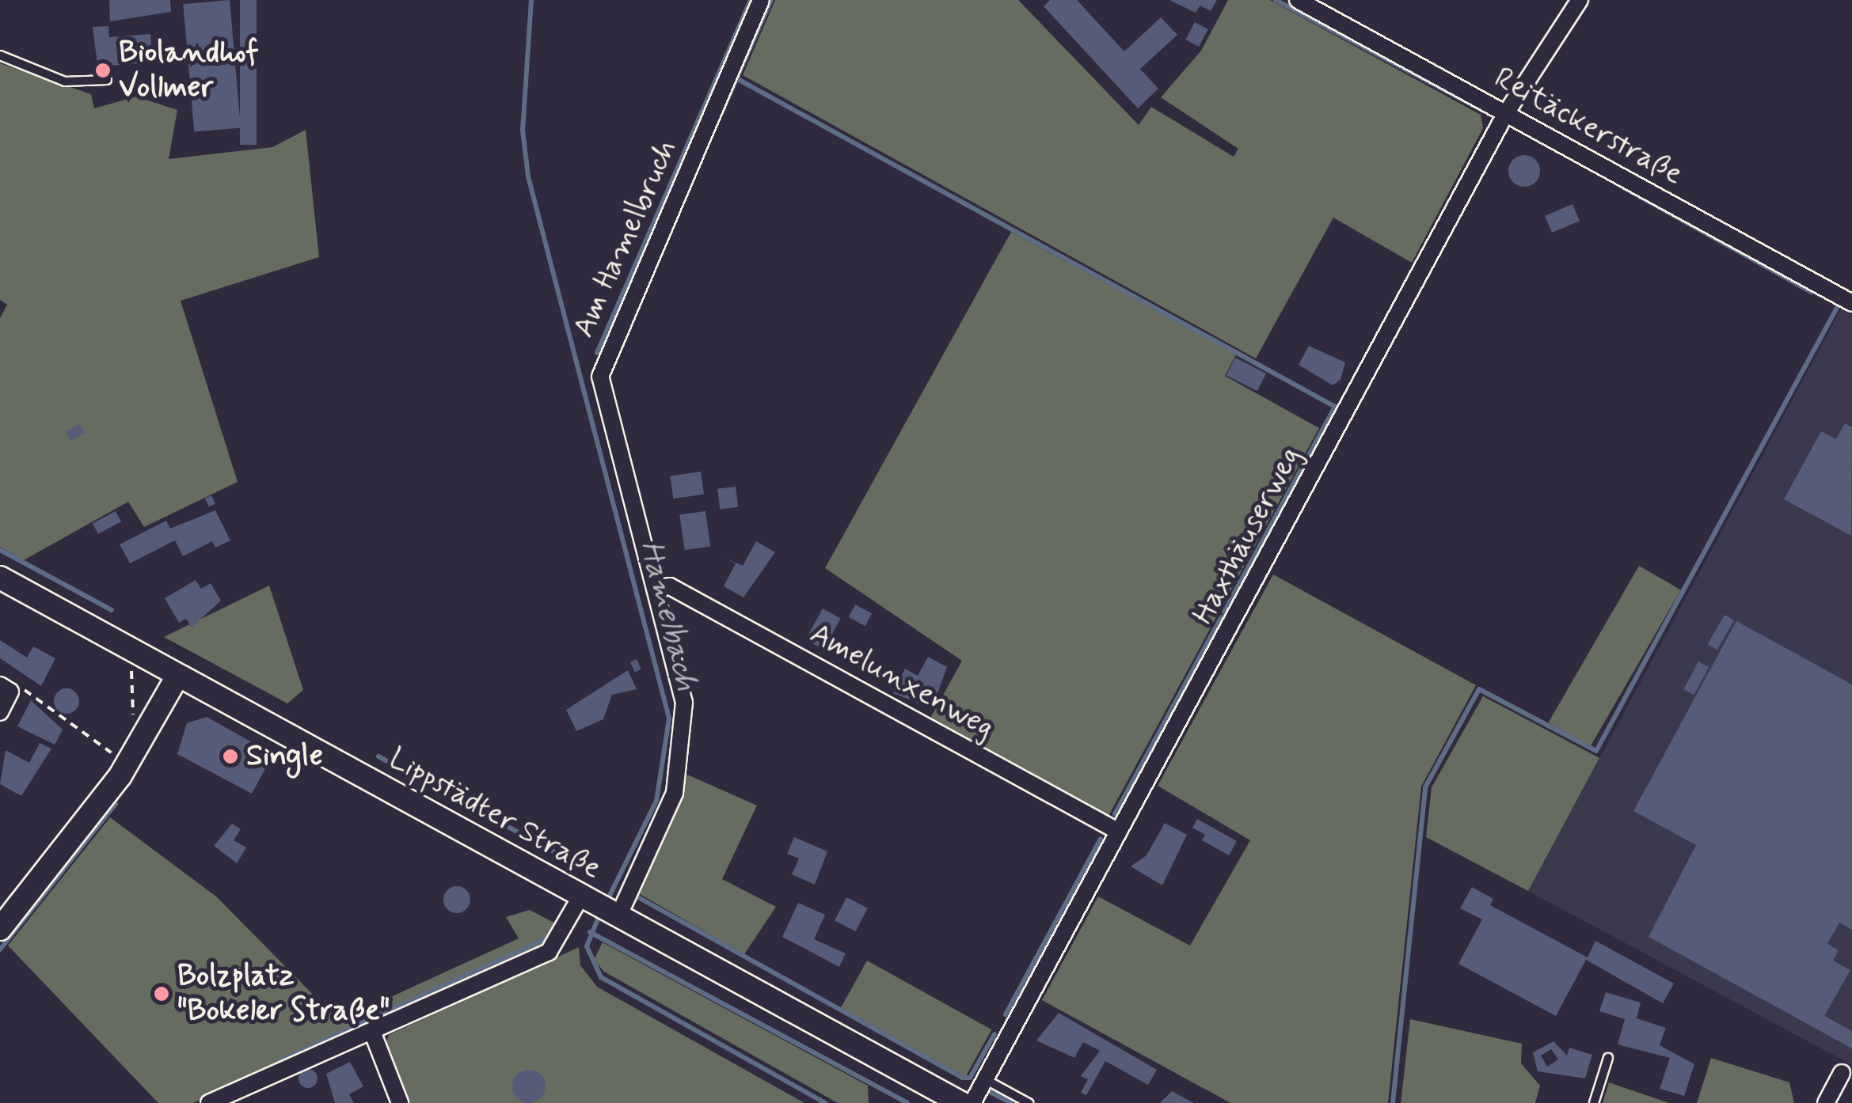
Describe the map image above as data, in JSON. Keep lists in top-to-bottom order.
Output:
{
  "streets": {
    "street": [
      "Reitäckerstraße",
      "Am Hamelbruch",
      "Haxthäuserweg",
      "Amelunxenweg",
      "Lippstädter Straße"
    ]
  },
  "crossings": [
    ["Reitäckerstraße", "Haxthäuserweg"],
    ["Am Hamelbruch", "Amelunxenweg"],
    ["Am Hamelbruch", "Lippstädter Straße"],
    ["Haxthäuserweg", "Amelunxenweg"]
  ],
  "water": ["Hamelbach"],
  "places": ["Biolandhof Vollmer", "Single", "Bolzplatz \"Bokeler Straße\""]
}
